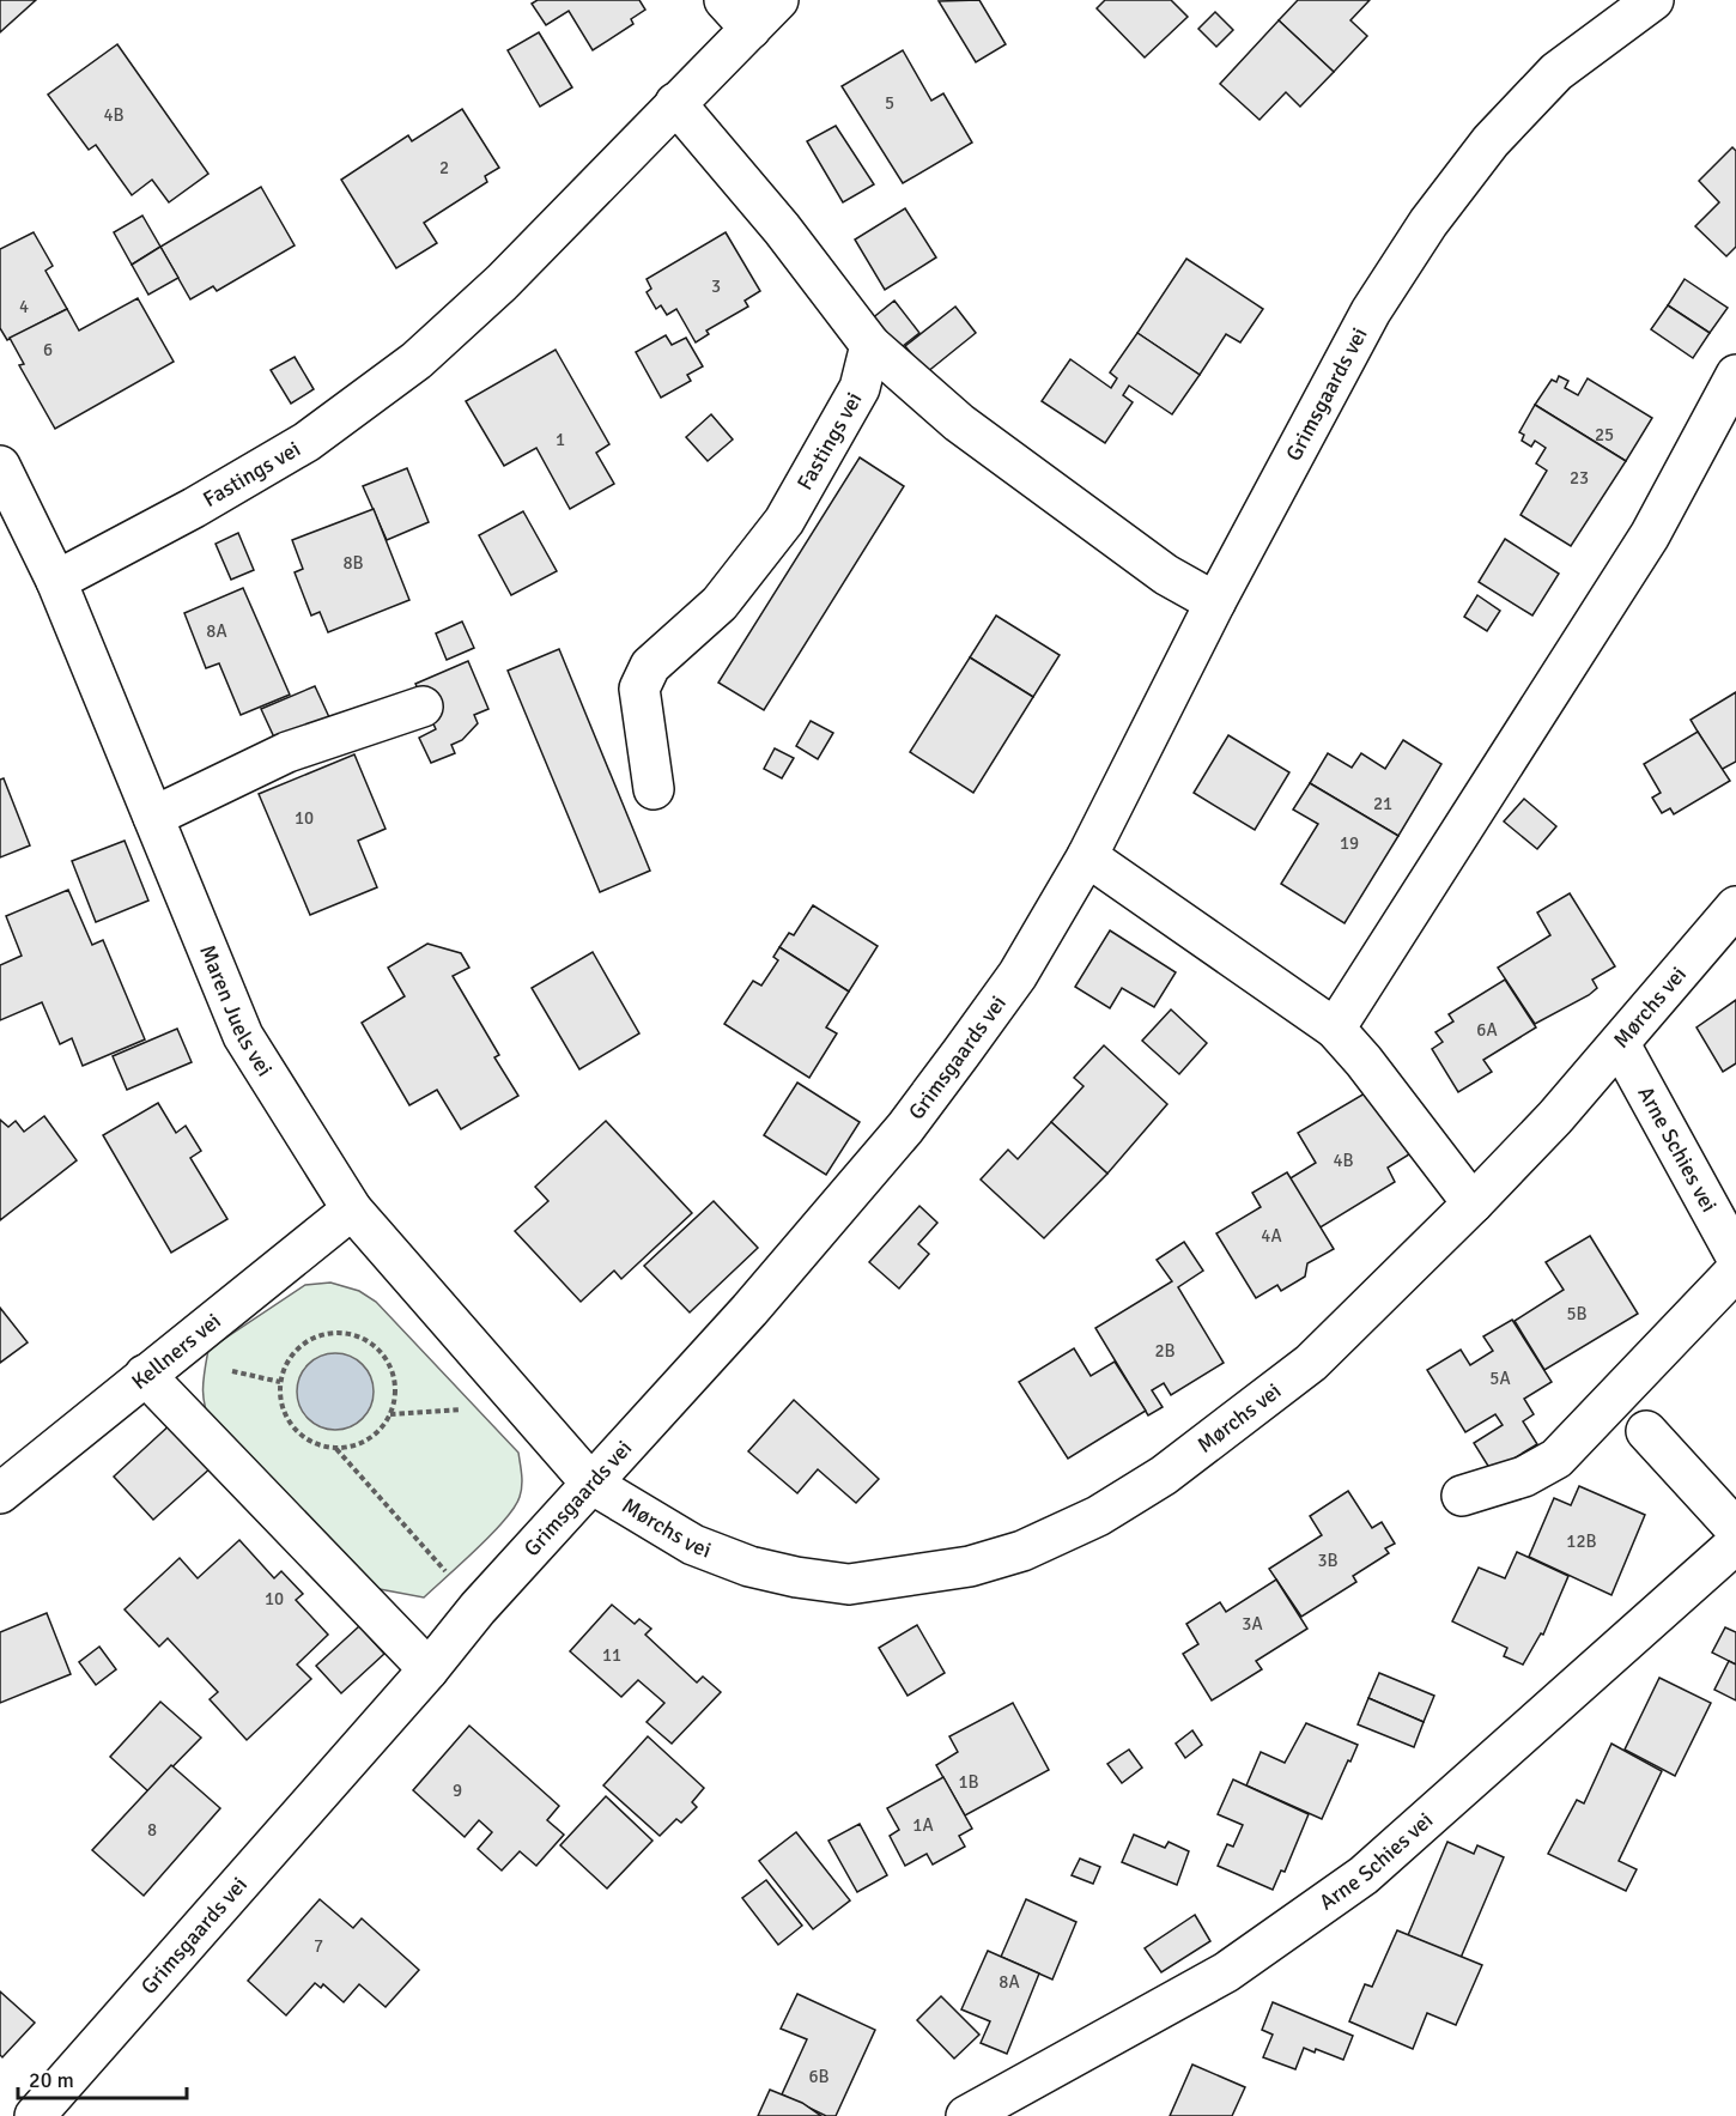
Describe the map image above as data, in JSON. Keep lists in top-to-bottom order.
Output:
{
  "streets": {
    "street": [
      "Grimsgaards vei",
      "Fastings vei",
      "Mørchs vei",
      "Maren Juels vei",
      "Arne Schies vei",
      "Kellners vei"
    ]
  },
  "crossings": [
    ["Grimsgaards vei", "Mørchs vei"],
    ["Grimsgaards vei", "Maren Juels vei"],
    ["Fastings vei", "Maren Juels vei"],
    ["Mørchs vei", "Maren Juels vei"],
    ["Mørchs vei", "Arne Schies vei"],
    ["Maren Juels vei", "Kellners vei"]
  ],
  "house_numbers": [
    "5",
    "4B",
    "2",
    "3",
    "4",
    "6",
    "25",
    "1",
    "23",
    "8B",
    "8A",
    "21",
    "10",
    "19",
    "6A",
    "4B",
    "4A",
    "5B",
    "2B",
    "5A",
    "12B",
    "3B",
    "10",
    "3A",
    "11",
    "1B",
    "9",
    "1A",
    "8",
    "7",
    "8A",
    "6B"
  ],
  "scale_bar": "20 m"
}
